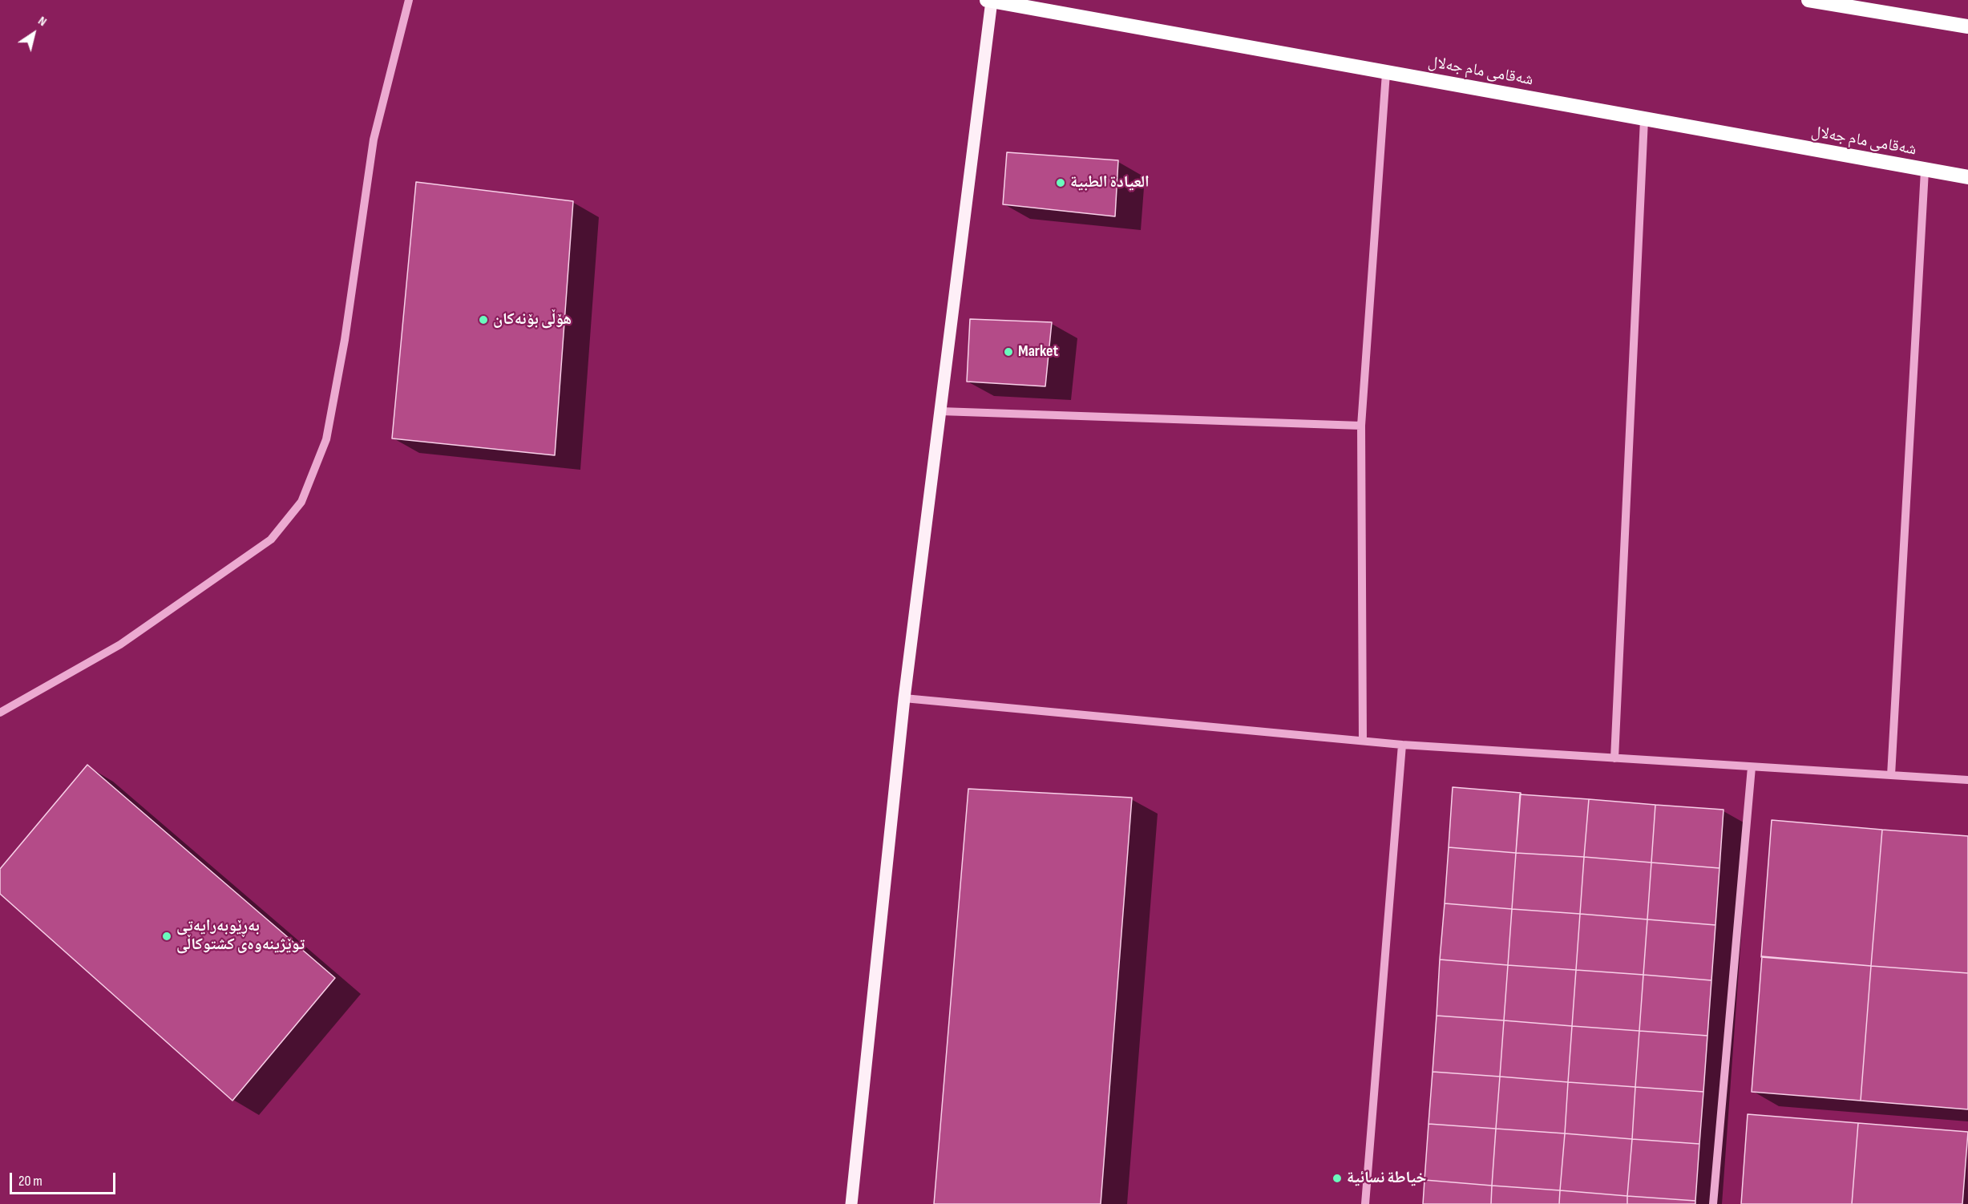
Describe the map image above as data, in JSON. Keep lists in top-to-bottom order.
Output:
{
  "streets": {
    "highway": ["شەقامی مام جەلال"]
  },
  "places": [
    "العيادة الطبية",
    "هۆڵی بۆنەکان",
    "Market",
    "بەڕێوبەرایەتی توێژینەوەی کشتوکاڵی",
    "خياطة نسائية"
  ],
  "scale_bar": "20 m",
  "north": "top right"
}
